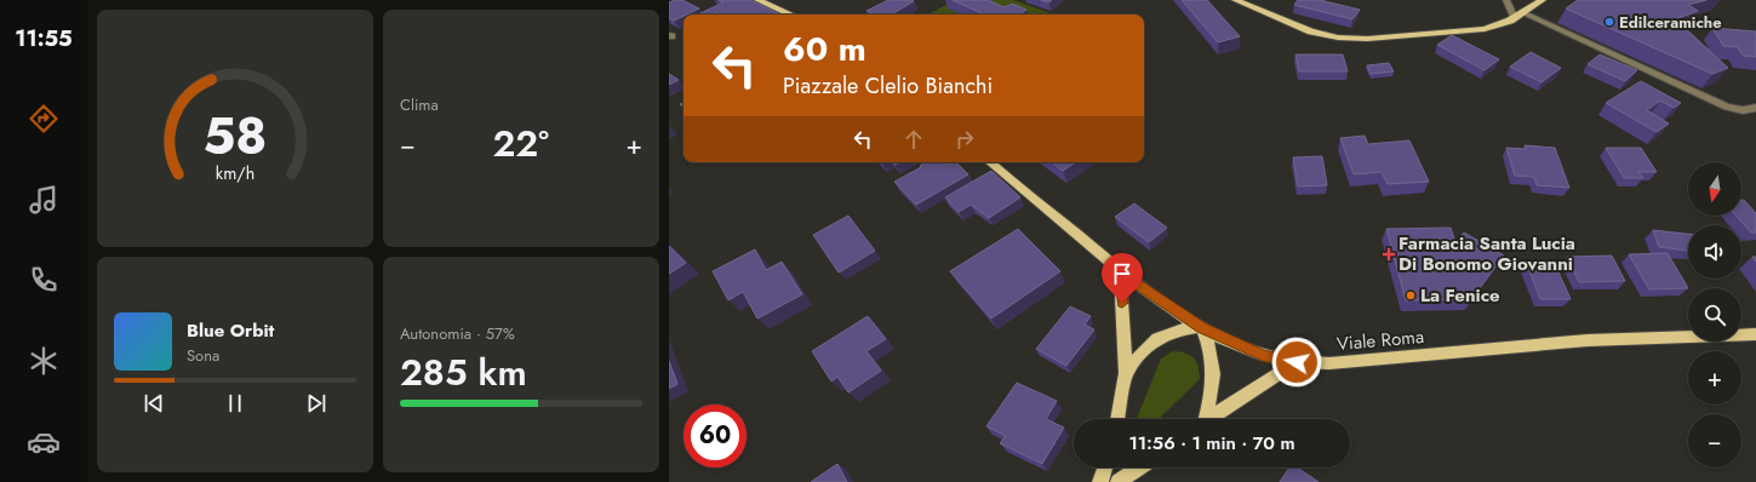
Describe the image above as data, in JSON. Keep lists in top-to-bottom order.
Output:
{
  "streets": {
    "main road": ["Viale Roma"]
  },
  "places": {
    "other": ["Edilceramiche", "La Fenice"],
    "health": ["Farmacia Santa Lucia Di Bonomo Giovanni"]
  },
  "north": "bottom",
  "page": {
    "tabs": "11:55",
    "tile": [
      "Clima",
      ["Autonomia · 57%", "285 km"]
    ],
    "turn": ["60 m", "Piazzale Clelio Bianchi"],
    "heat": ["−", "22°", "+"],
    "map_buttons": ["+", "−"],
    "song": ["Blue Orbit", "Sona"],
    "limit": "60",
    "trip": "11:56 · 1 min · 70 m",
    "gauge": ["58", "km/h"]
  }
}
